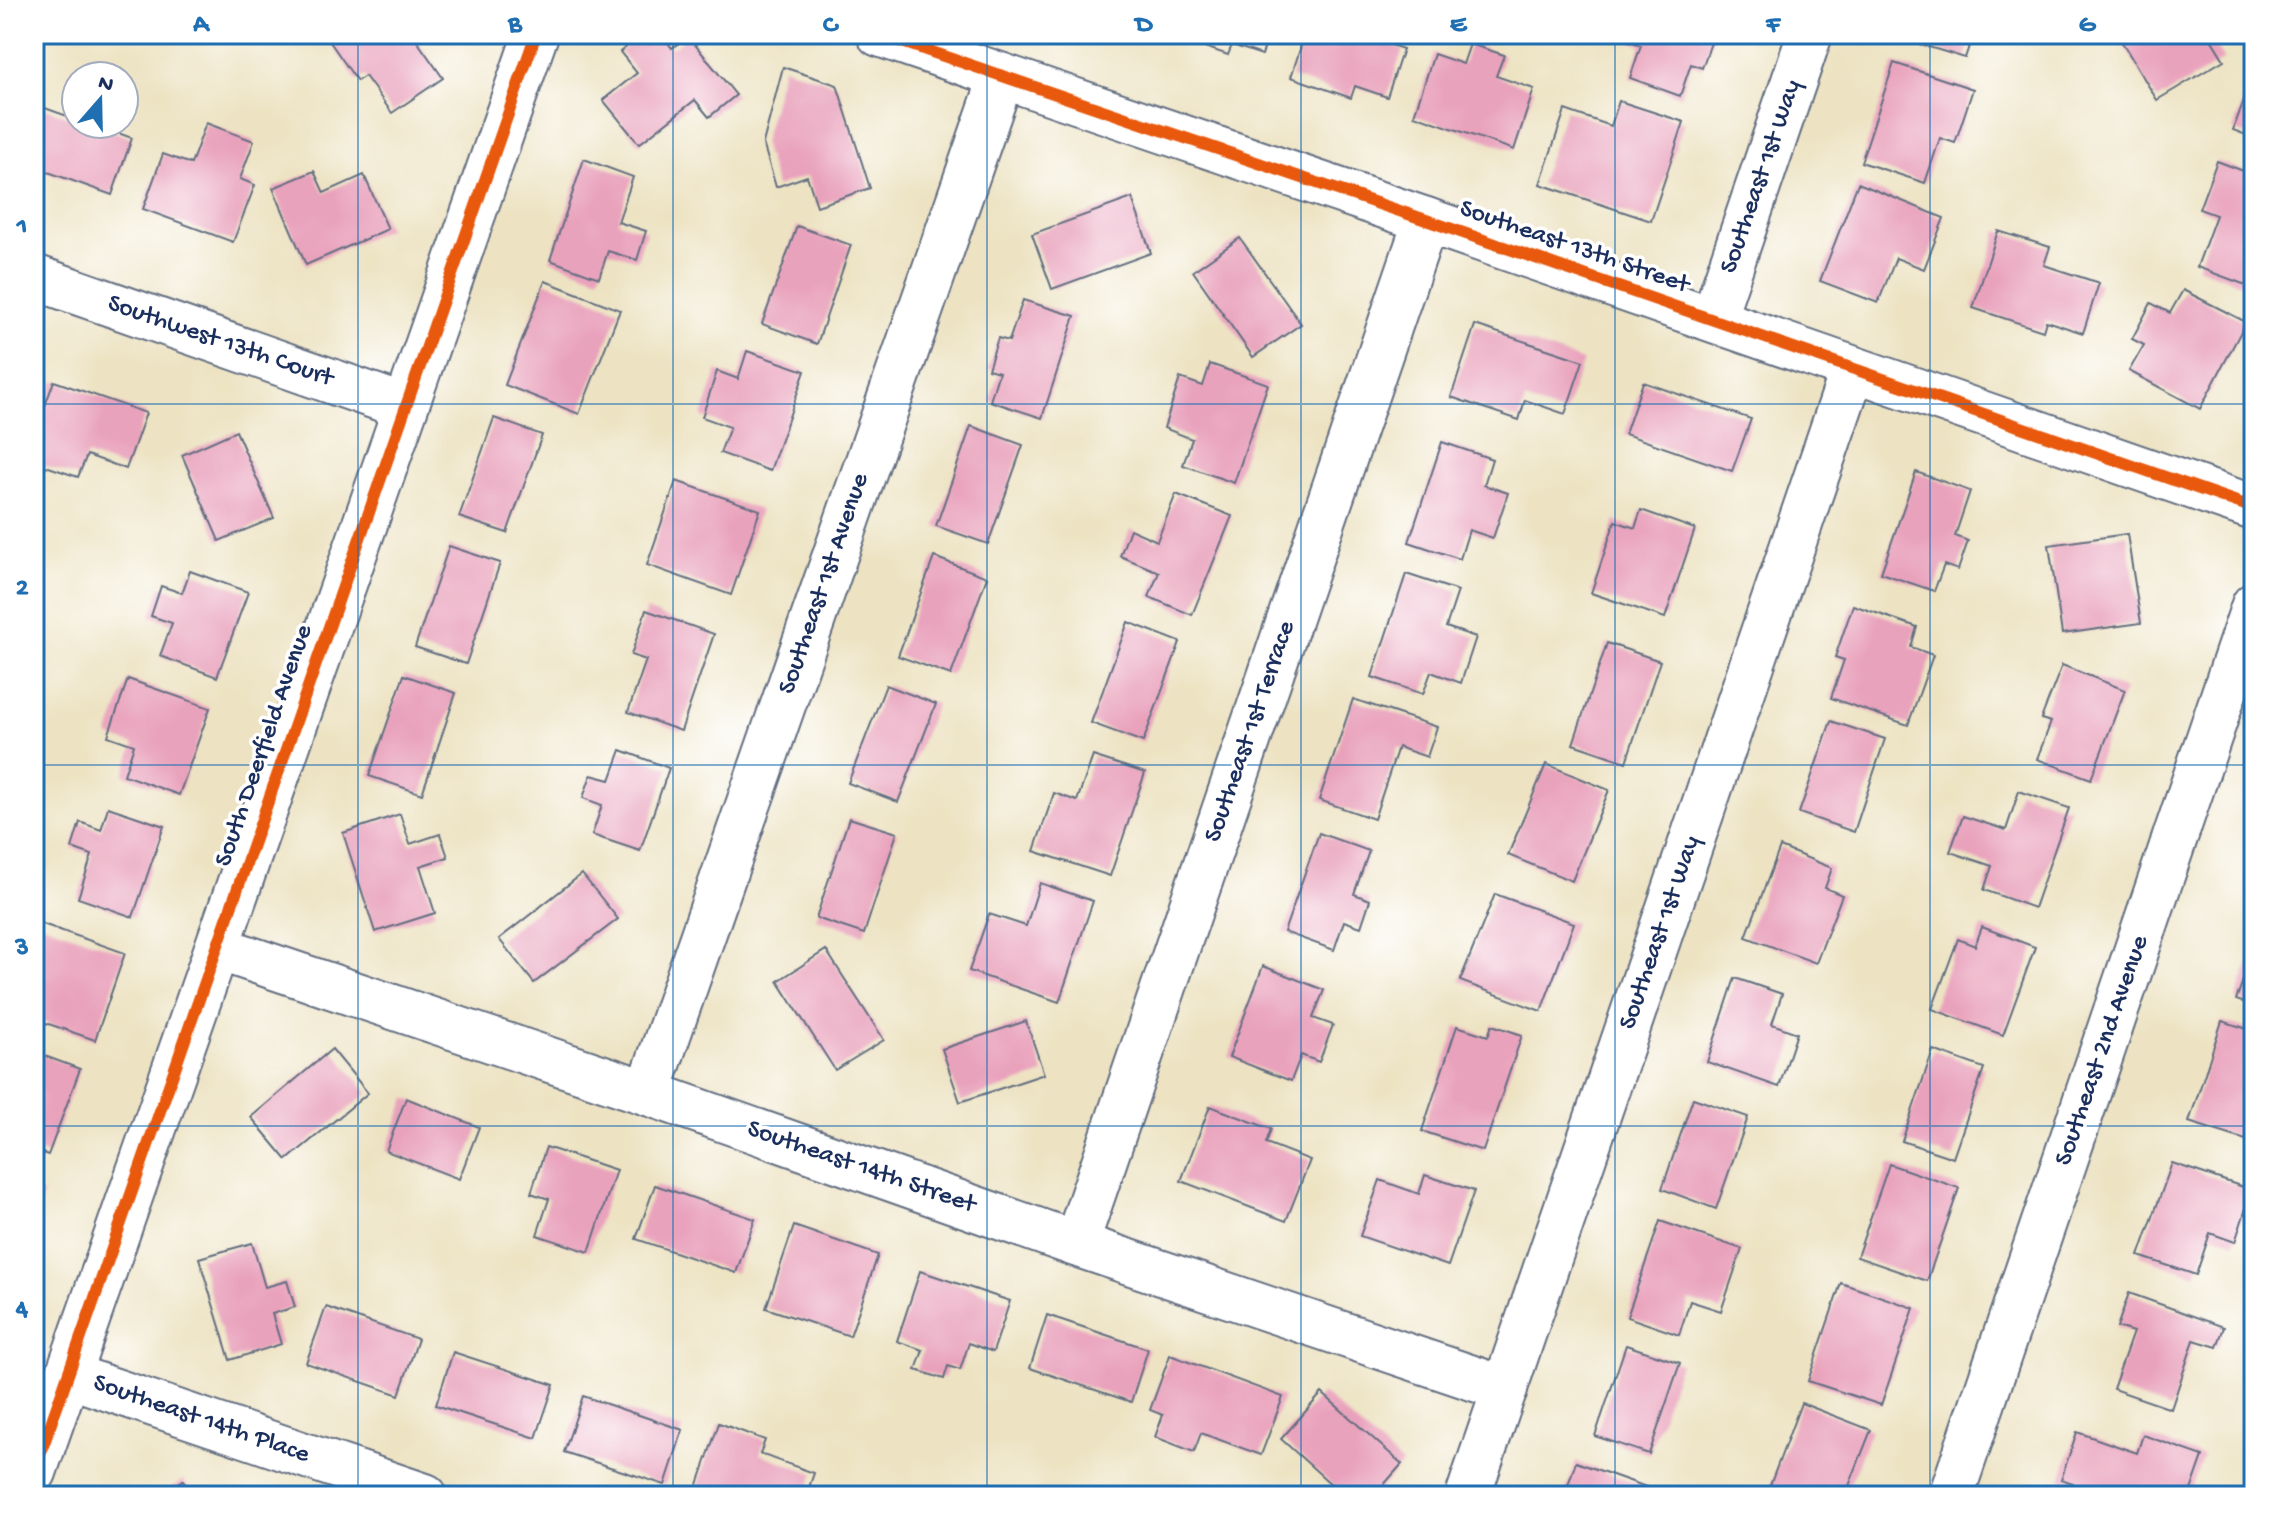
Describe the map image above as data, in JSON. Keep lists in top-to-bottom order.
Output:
{
  "streets": {
    "street": [
      "Southeast 1st Way",
      "Southeast 13th Street",
      "Southwest 13th Court",
      "Southeast 1st Avenue",
      "Southeast 1st Terrace",
      "South Deerfield Avenue",
      "Southeast 2nd Avenue",
      "Southeast 14th Street",
      "Southeast 14th Place"
    ]
  },
  "crossings": [
    ["Southeast 1st Way", "Southeast 13th Street"],
    ["Southeast 1st Way", "Southeast 14th Street"],
    ["Southeast 13th Street", "Southeast 1st Avenue"],
    ["Southeast 13th Street", "Southeast 1st Terrace"],
    ["Southwest 13th Court", "South Deerfield Avenue"],
    ["Southeast 1st Avenue", "Southeast 14th Street"],
    ["Southeast 1st Terrace", "Southeast 14th Street"],
    ["South Deerfield Avenue", "Southeast 14th Street"],
    ["South Deerfield Avenue", "Southeast 14th Place"]
  ],
  "north": "top",
  "grid": {
    "columns": [
      "A",
      "B",
      "C",
      "D",
      "E",
      "F",
      "G"
    ],
    "rows": [
      "1",
      "2",
      "3",
      "4"
    ]
  }
}
